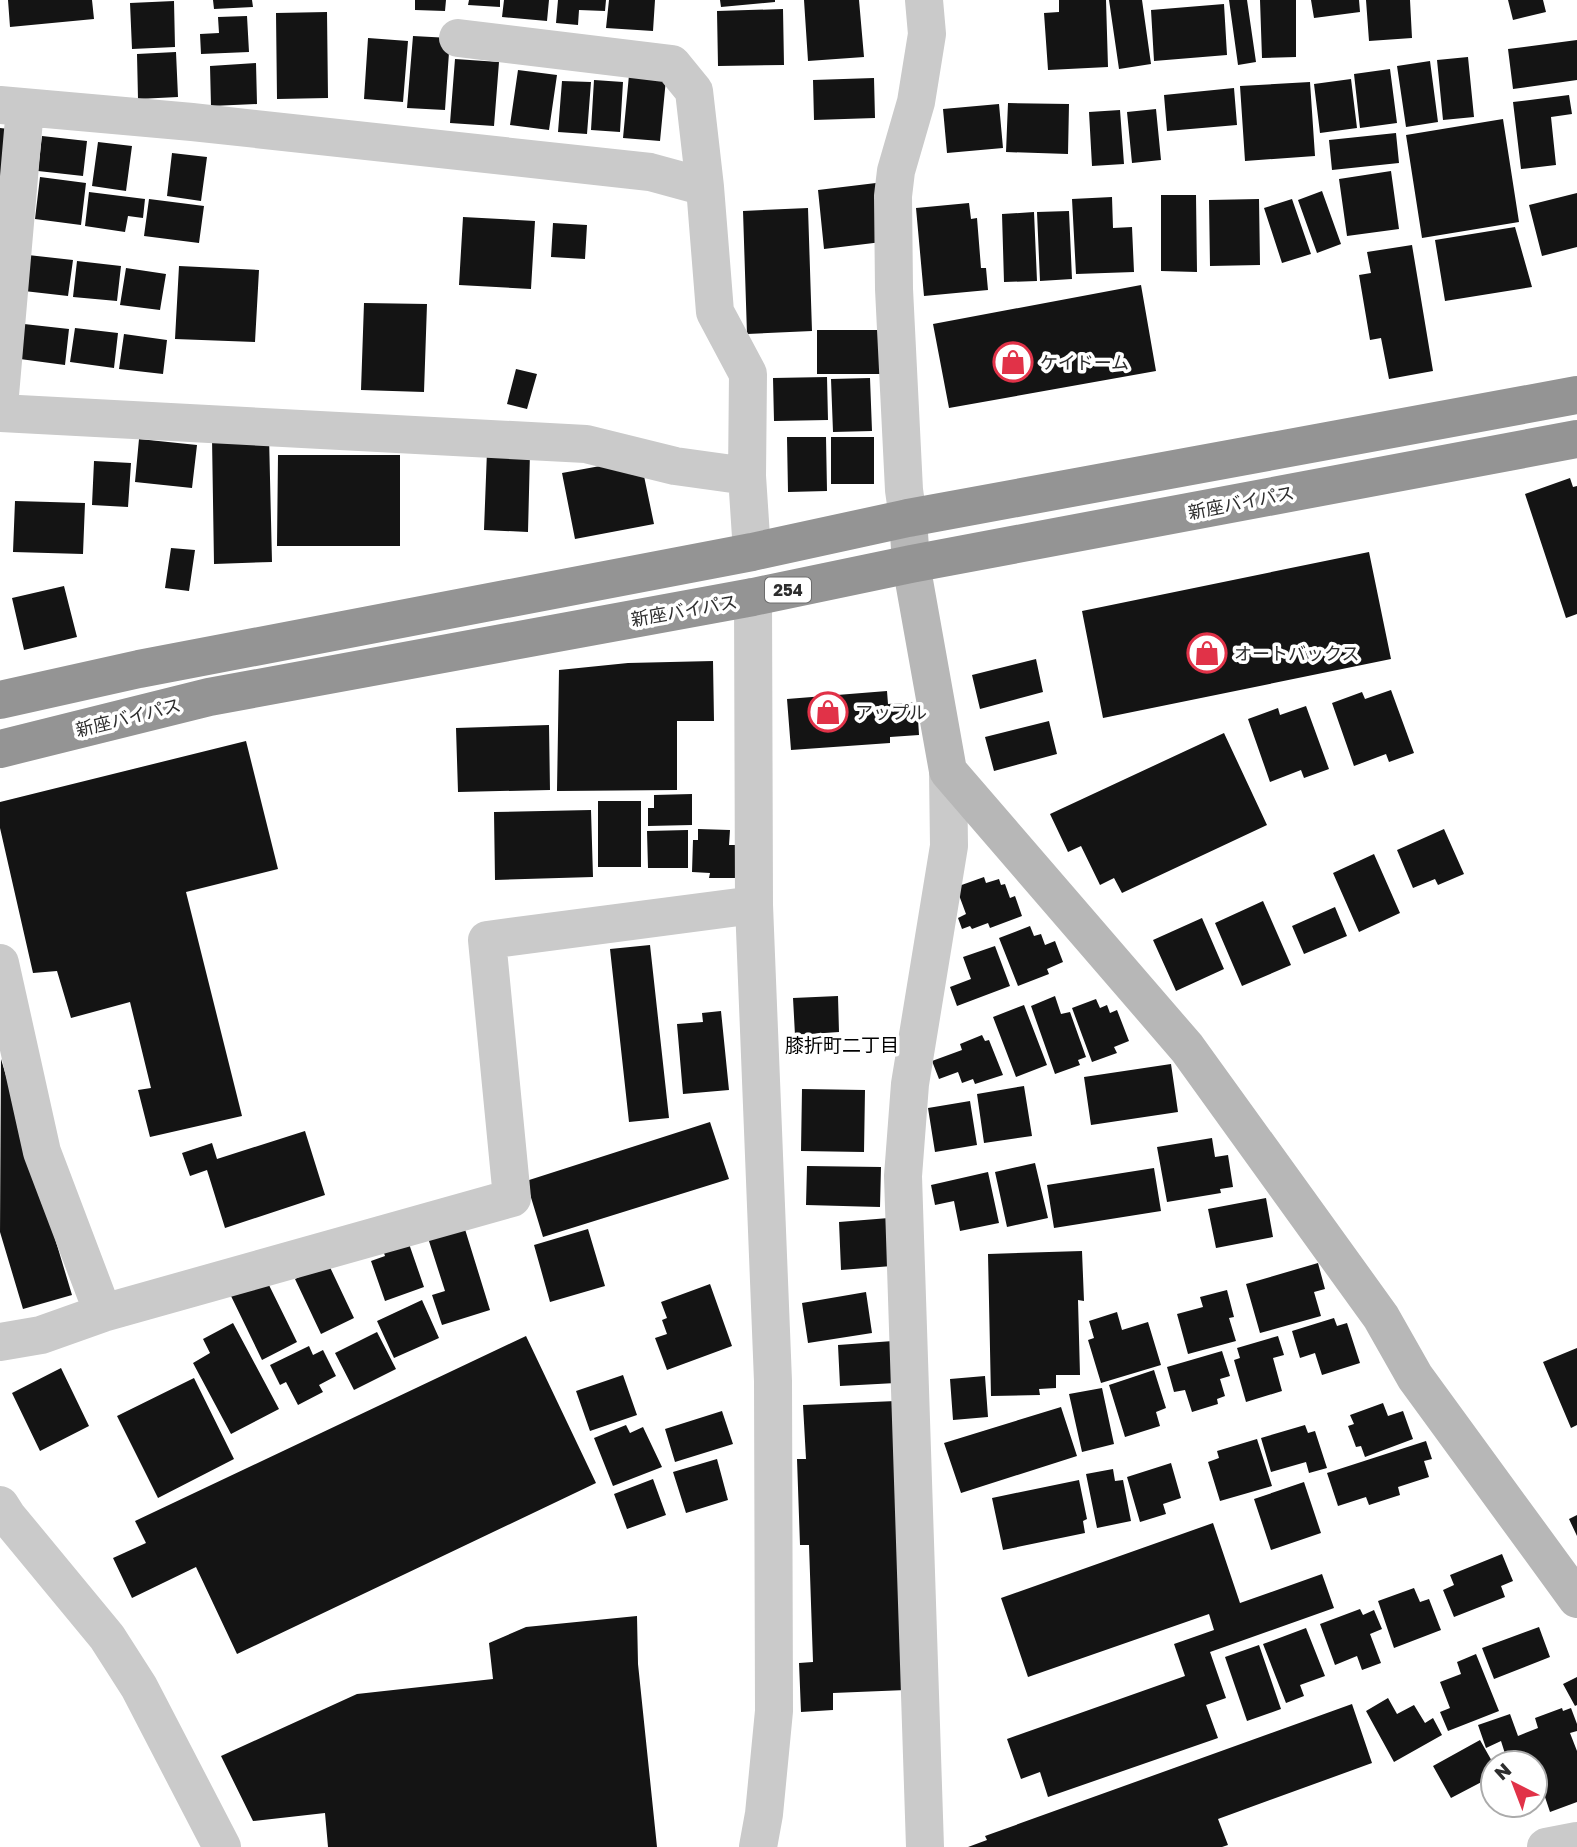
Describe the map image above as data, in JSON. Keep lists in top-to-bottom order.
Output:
{
  "streets": {
    "highway": ["新座バイパス", "254"]
  },
  "districts": ["膝折町二丁目"],
  "places": {
    "shop": ["ケイドーム", "オートバックス", "アップル"]
  },
  "north": "top left"
}
